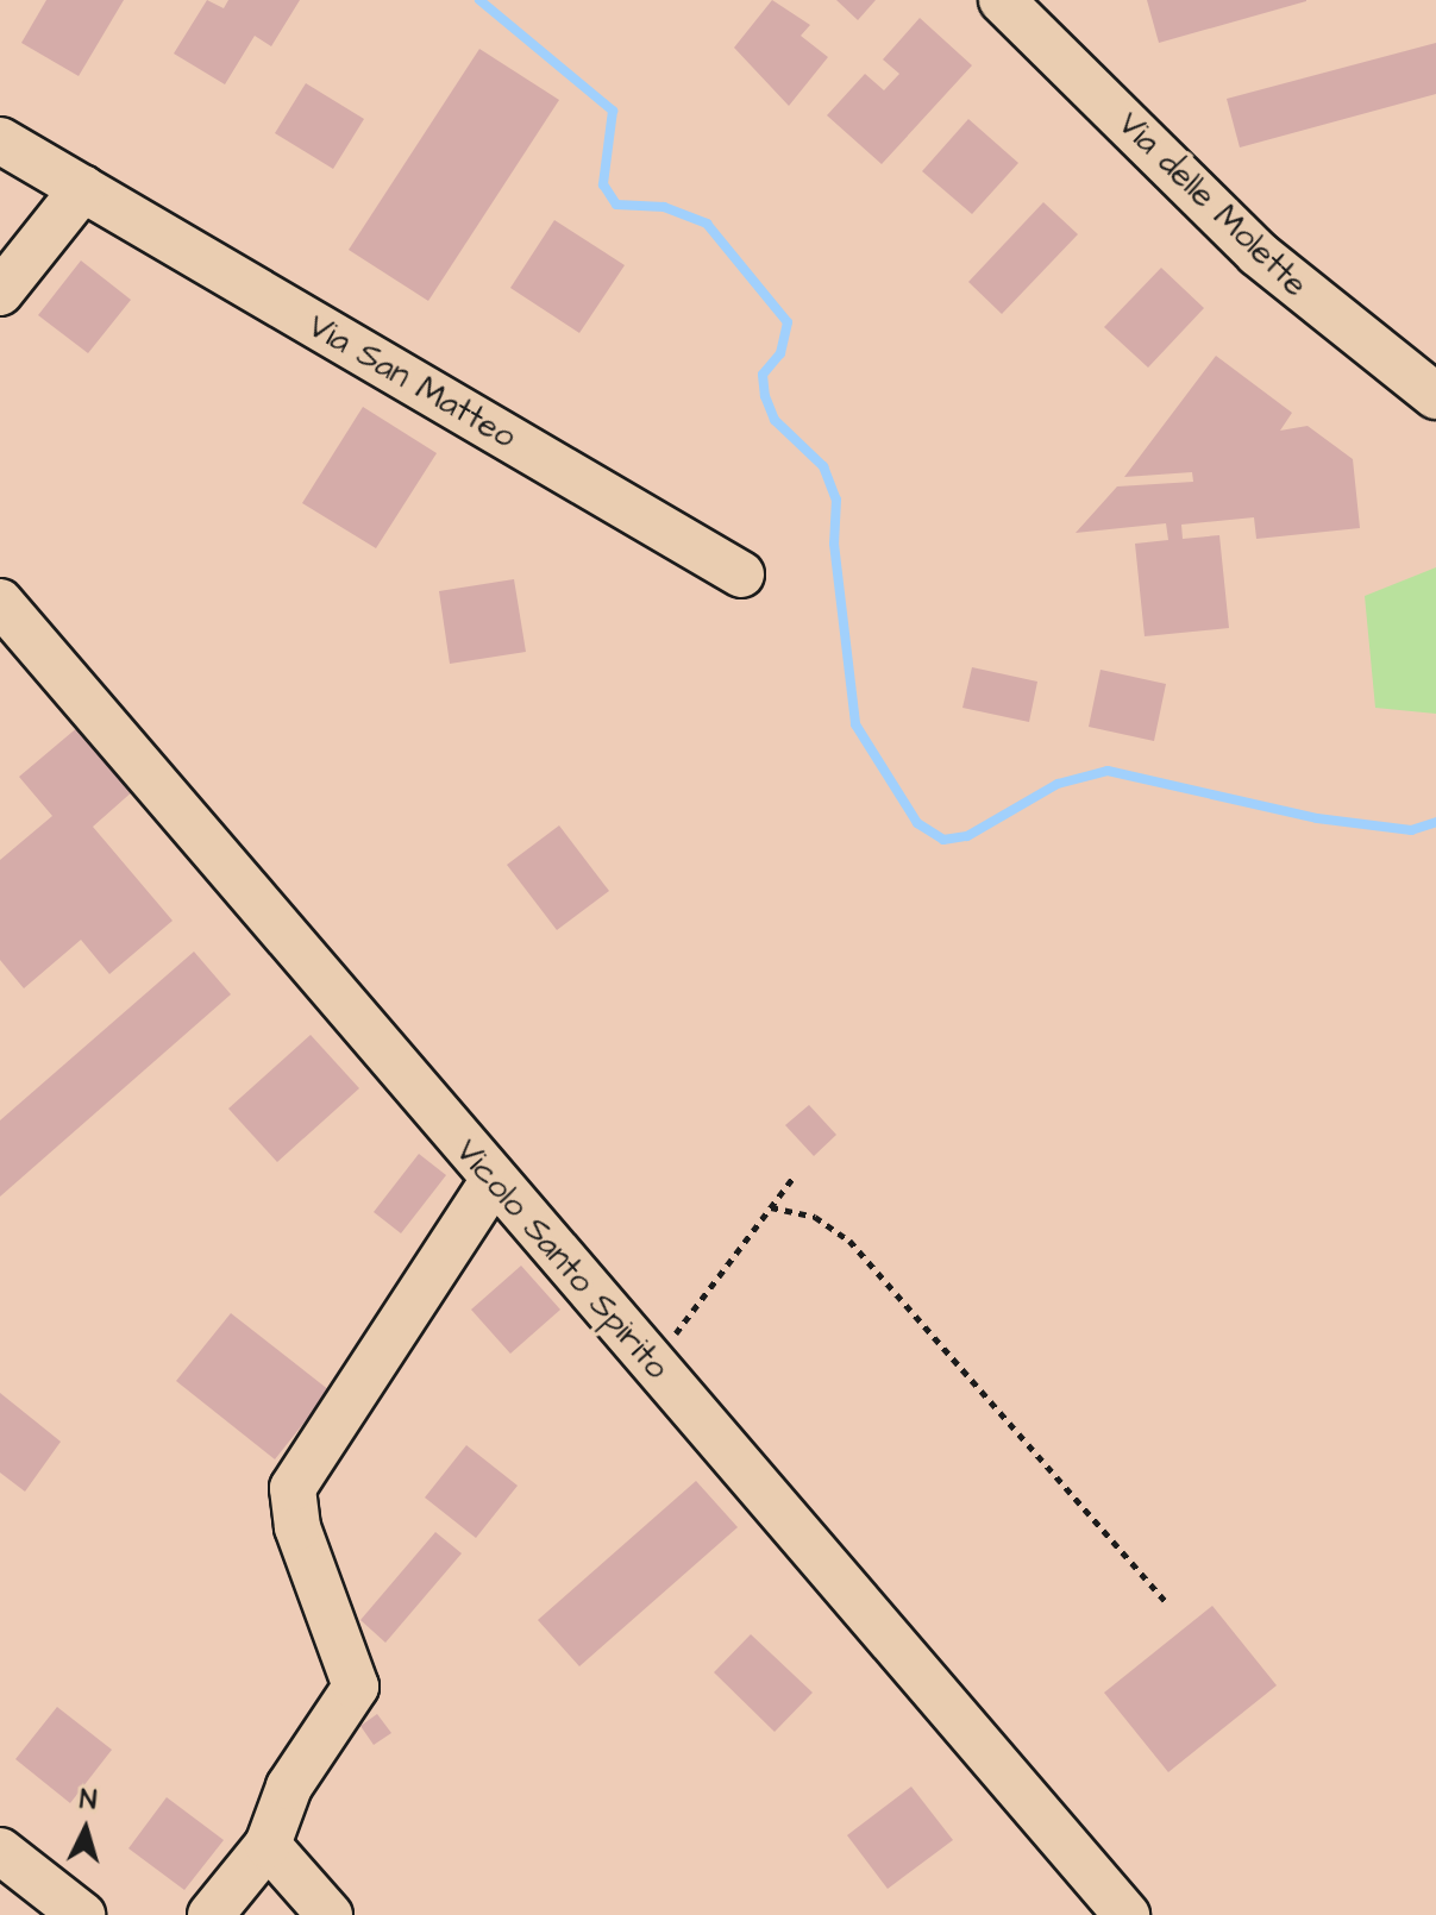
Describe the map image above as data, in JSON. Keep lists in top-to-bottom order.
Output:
{
  "streets": {
    "street": ["Via delle Molette", "Via San Matteo", "Vicolo Santo Spirito"]
  },
  "north": "top"
}
